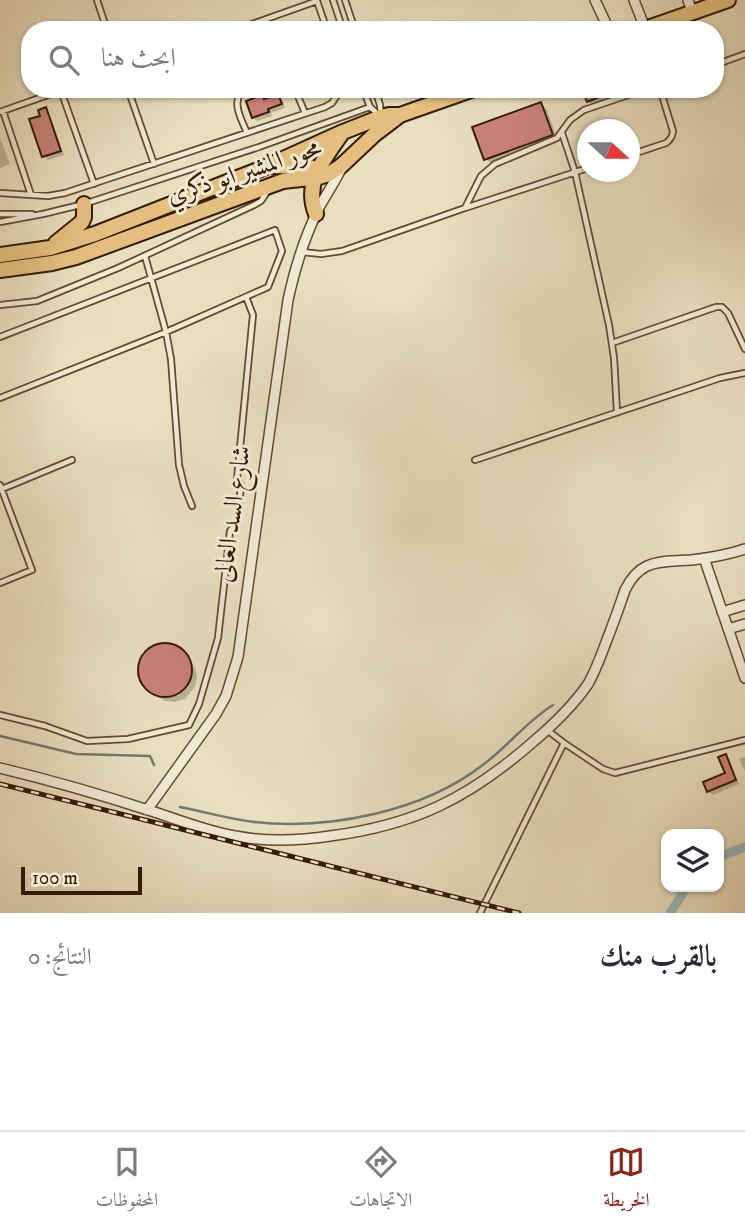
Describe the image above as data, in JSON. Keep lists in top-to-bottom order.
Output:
{
  "streets": {
    "main road": ["محور المشير ابو ذكري"],
    "street": ["شارع السد العالى"]
  },
  "crossings": [
    ["محور المشير ابو ذكري", "شارع السد العالى"]
  ],
  "scale_bar": "100 m",
  "north": "right",
  "page": {
    "search": "ابحث هنا",
    "scale": "100 m",
    "heading": ["بالقرب منك", "النتائج: 0"],
    "nav": ["الخريطة", "الاتجاهات", "المحفوظات"]
  }
}
